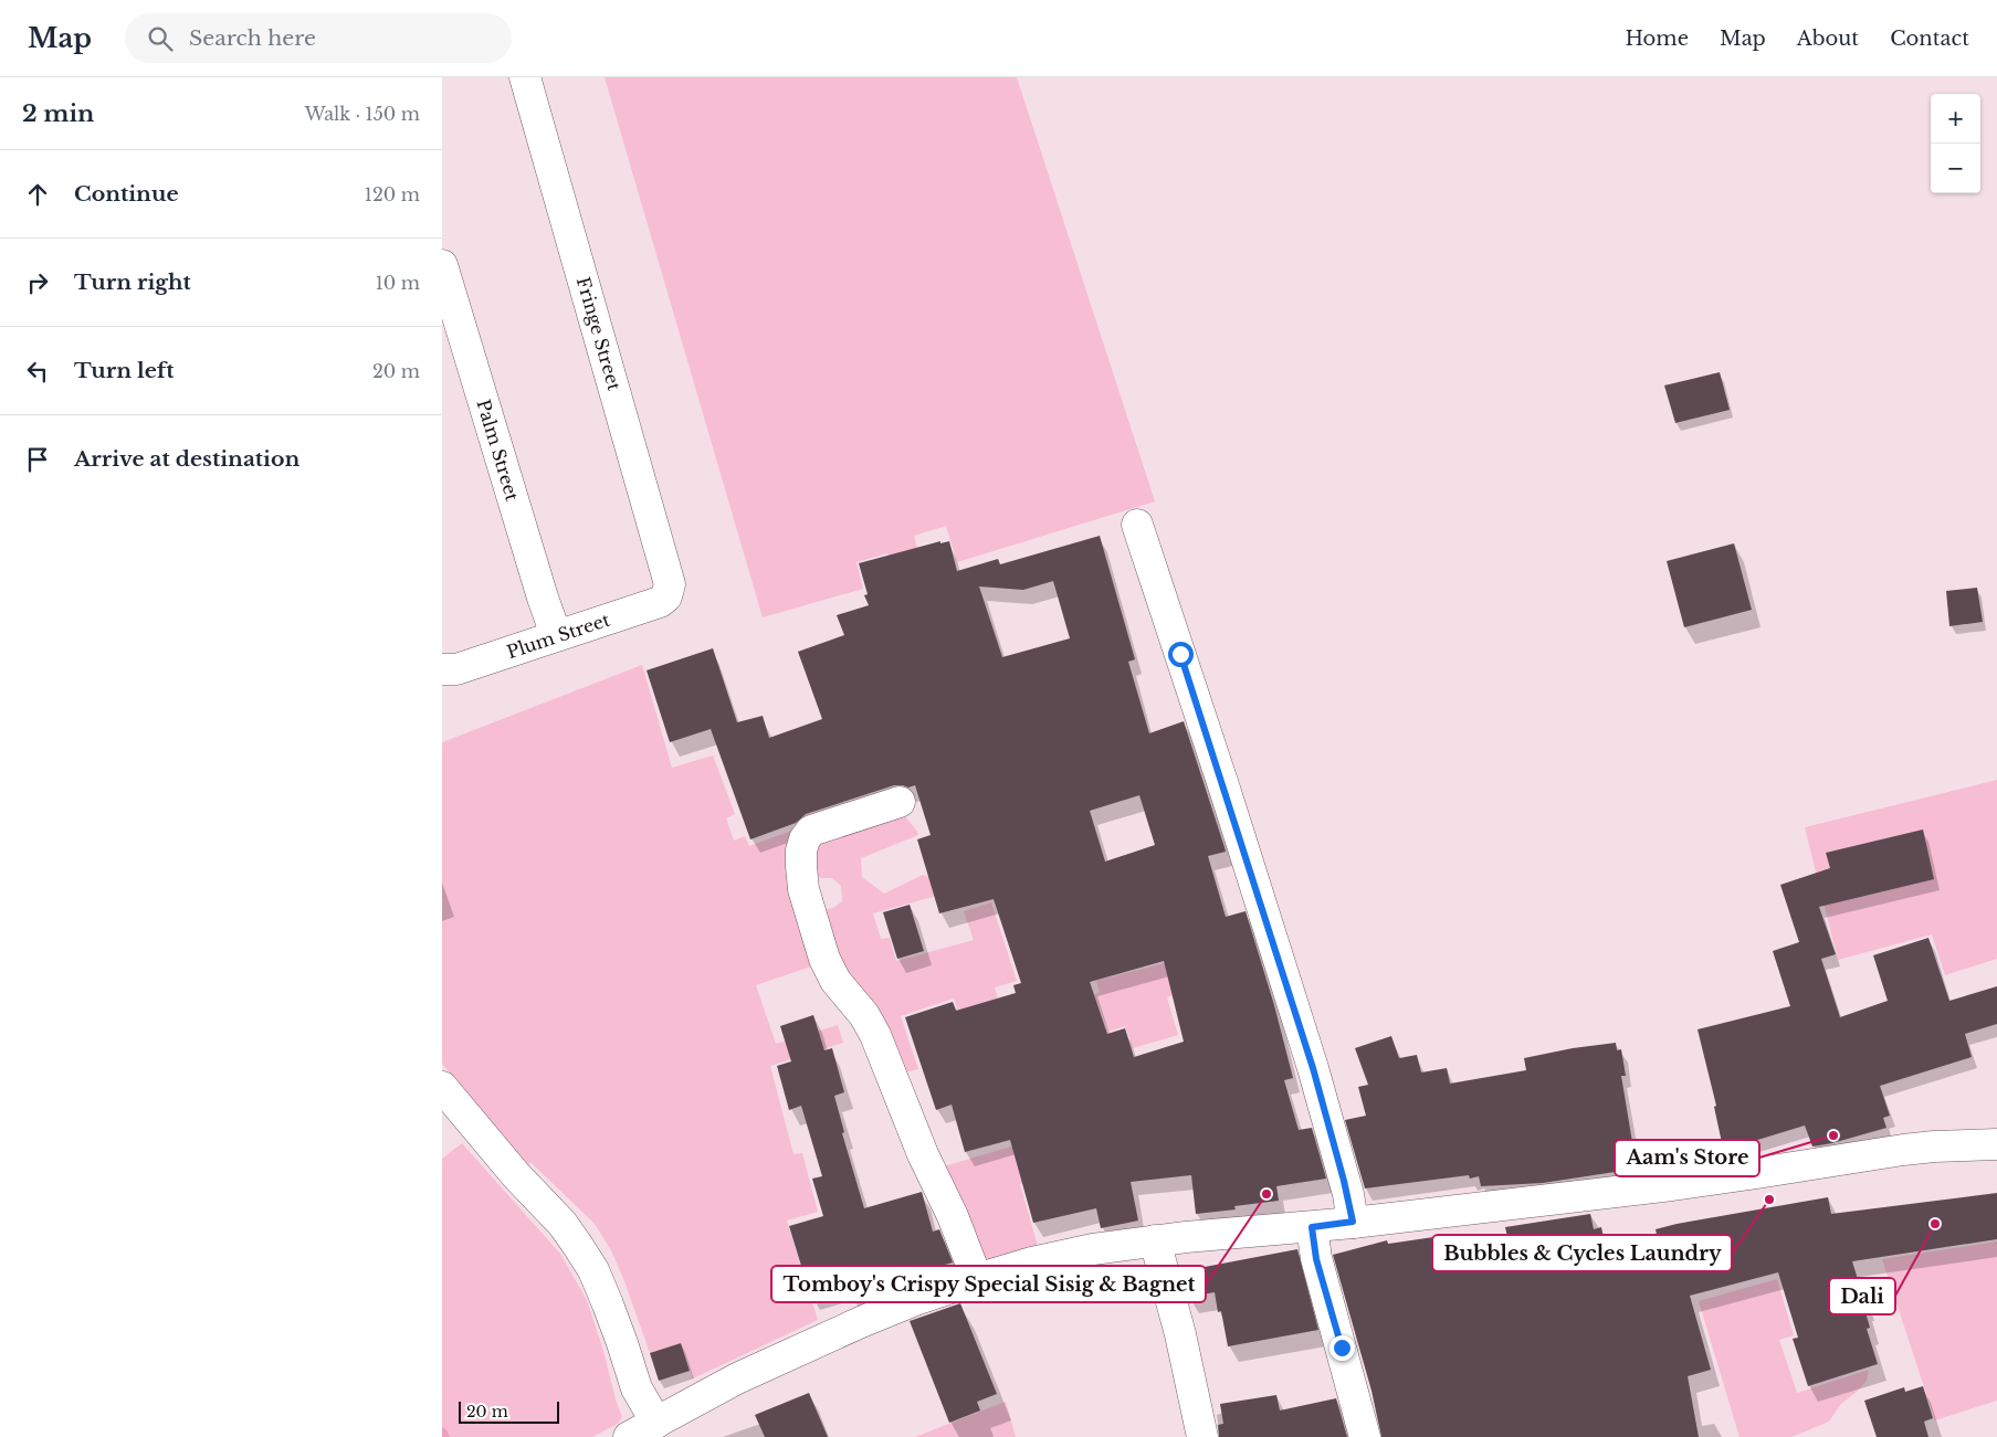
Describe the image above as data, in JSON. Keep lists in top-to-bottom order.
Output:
{
  "streets": {
    "street": ["Fringe Street", "Palm Street", "Plum Street"]
  },
  "crossings": [
    ["Fringe Street", "Plum Street"],
    ["Palm Street", "Plum Street"]
  ],
  "places": [
    "Aam's Store",
    "Tomboy's Crispy Special Sisig & Bagnet",
    "Bubbles & Cycles Laundry",
    "Dali"
  ],
  "scale_bar": "20 m",
  "page": {
    "header": "Map",
    "search": "Search here",
    "nav": [
      "Home",
      "Map",
      "About",
      "Contact"
    ],
    "heading": ["2 min", "Walk · 150 m"],
    "map_buttons": ["+", "−"],
    "list": [
      ["Continue", "120 m"],
      ["Turn right", "10 m"],
      ["Turn left", "20 m"],
      "Arrive at destination"
    ],
    "scale": "20 m"
  }
}
